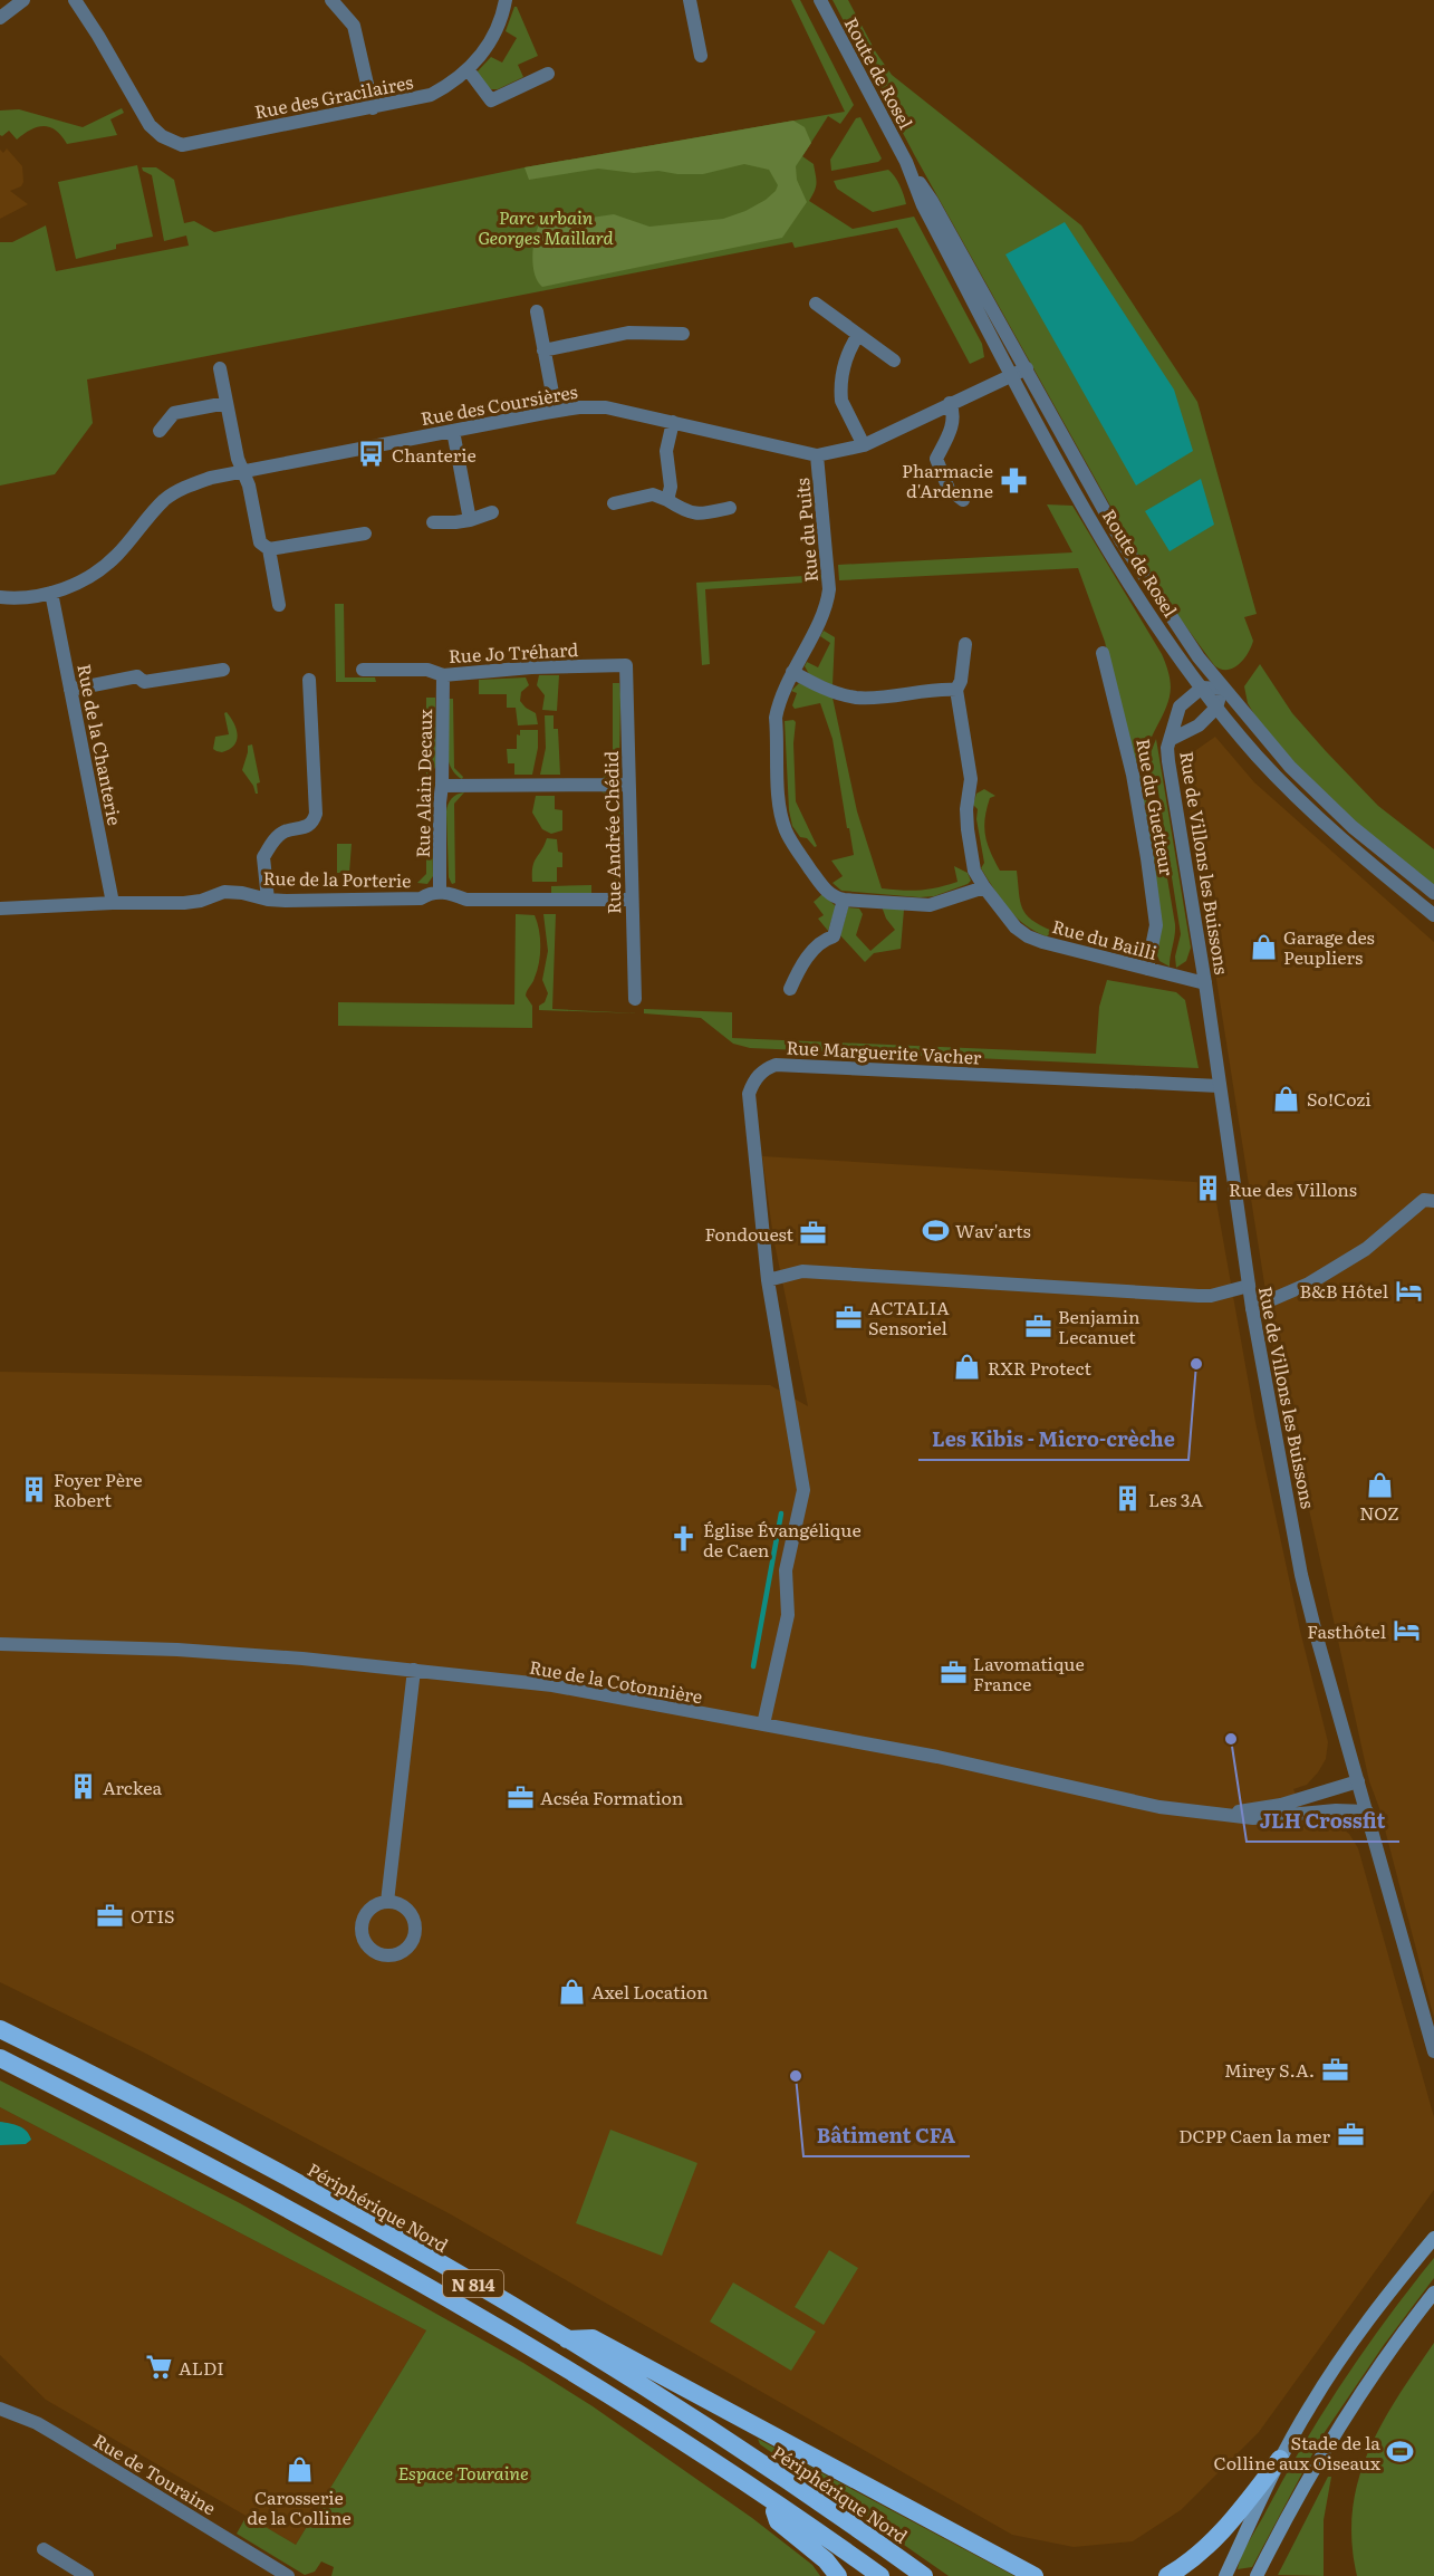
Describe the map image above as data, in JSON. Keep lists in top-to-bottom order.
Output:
{
  "streets": {
    "highway": ["Périphérique Nord", "N 814"],
    "street": [
      "Route de Rosel",
      "Rue des Gracilaires",
      "Rue des Coursières",
      "Rue du Puits",
      "Rue Jo Tréhard",
      "Rue de la Chanterie",
      "Rue Alain Decaux",
      "Rue du Guetteur",
      "Rue Andrée Chédid",
      "Rue de Villons les Buissons",
      "Rue de la Porterie",
      "Rue du Bailli",
      "Rue Marguerite Vacher",
      "Rue de la Cotonnière",
      "Rue de Touraine"
    ]
  },
  "crossings": [
    ["Route de Rosel", "Rue des Coursières"],
    ["Route de Rosel", "Rue de Villons les Buissons"],
    ["Rue des Coursières", "Rue du Puits"],
    ["Rue des Coursières", "Rue de la Chanterie"],
    ["Rue Jo Tréhard", "Rue Alain Decaux"],
    ["Rue Jo Tréhard", "Rue Andrée Chédid"],
    ["Rue de la Chanterie", "Rue de la Porterie"],
    ["Rue Alain Decaux", "Rue de la Porterie"],
    ["Rue du Guetteur", "Rue du Bailli"],
    ["Rue Andrée Chédid", "Rue de la Porterie"],
    ["Rue de Villons les Buissons", "Rue du Bailli"],
    ["Rue de Villons les Buissons", "Rue Marguerite Vacher"],
    ["Rue de Villons les Buissons", "Rue de la Cotonnière"],
    ["Rue Marguerite Vacher", "Rue de la Cotonnière"]
  ],
  "parks": ["Parc urbain Georges Maillard", "Espace Touraine"],
  "places": {
    "bus stop": ["Chanterie"],
    "pharmacy": ["Pharmacie d'Ardenne"],
    "shop": [
      "Garage des Peupliers",
      "So!Cozi",
      "RXR Protect",
      "NOZ",
      "Axel Location",
      "Carosserie de la Colline"
    ],
    "building": [
      "Rue des Villons",
      "Foyer Père Robert",
      "Les 3A",
      "Arckea"
    ],
    "sports": ["Wav'arts", "Stade de la Colline aux Oiseaux"],
    "office": [
      "Fondouest",
      "ACTALIA Sensoriel",
      "Benjamin Lecanuet",
      "Lavomatique France",
      "Acséa Formation",
      "OTIS",
      "Mirey S.A.",
      "DCPP Caen la mer"
    ],
    "hotel": ["B&B Hôtel", "Fasthôtel"],
    "other": ["Les Kibis - Micro-crèche", "JLH Crossfit", "Bâtiment CFA"],
    "church": ["Église Évangélique de Caen"],
    "supermarket": ["ALDI"]
  }
}
